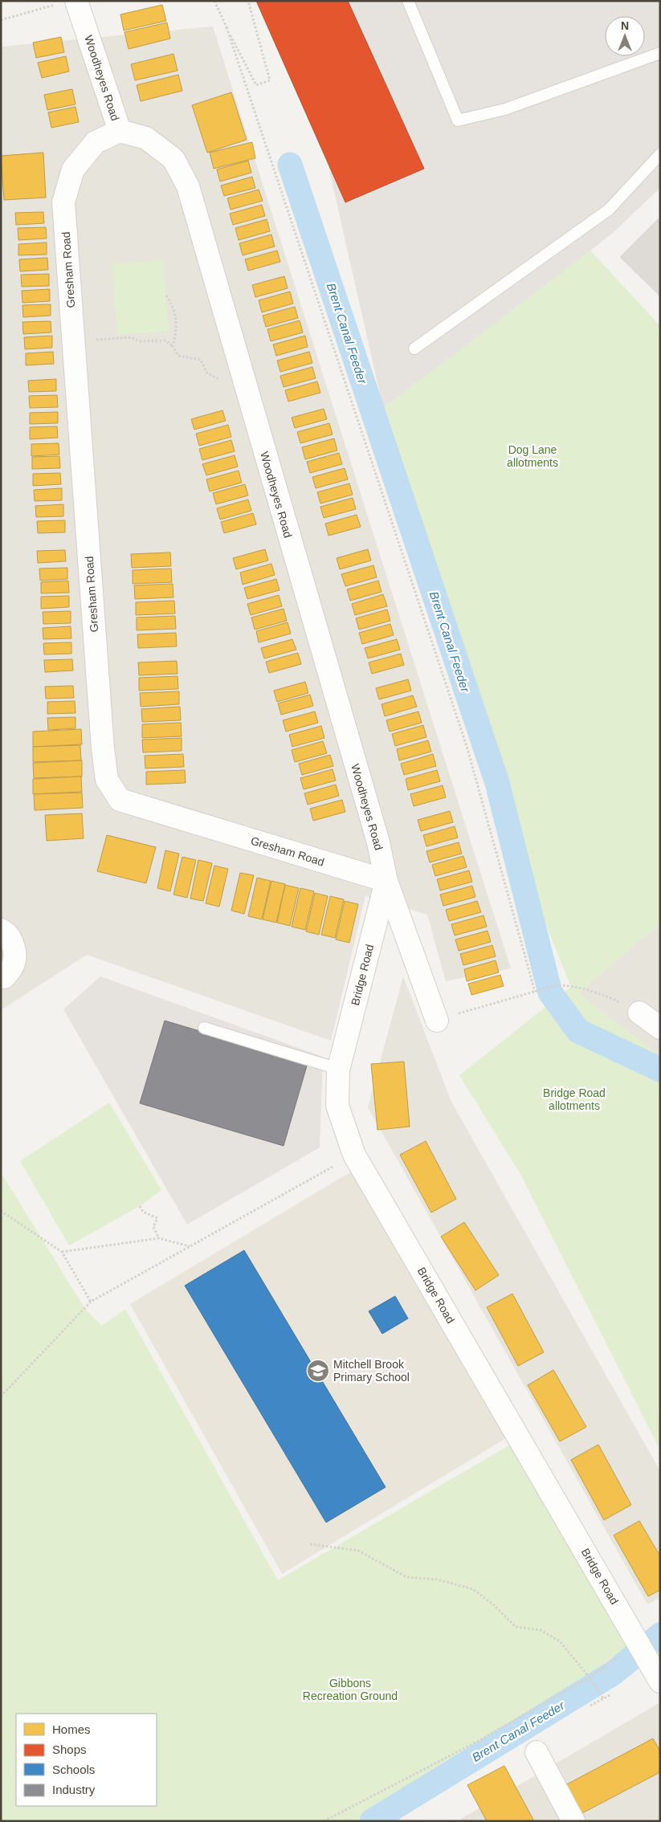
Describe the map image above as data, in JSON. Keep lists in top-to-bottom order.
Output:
{
  "streets": {
    "street": ["Woodheyes Road", "Gresham Road", "Bridge Road"]
  },
  "crossings": [
    ["Woodheyes Road", "Gresham Road"],
    ["Woodheyes Road", "Bridge Road"],
    ["Gresham Road", "Bridge Road"]
  ],
  "water": ["Brent Canal Feeder"],
  "parks": ["Dog Lane allotments", "Bridge Road allotments", "Gibbons Recreation Ground"],
  "places": {
    "school or university": ["Mitchell Brook Primary School"]
  },
  "legend": [
    "Homes",
    "Shops",
    "Schools",
    "Industry"
  ],
  "north": "top"
}
